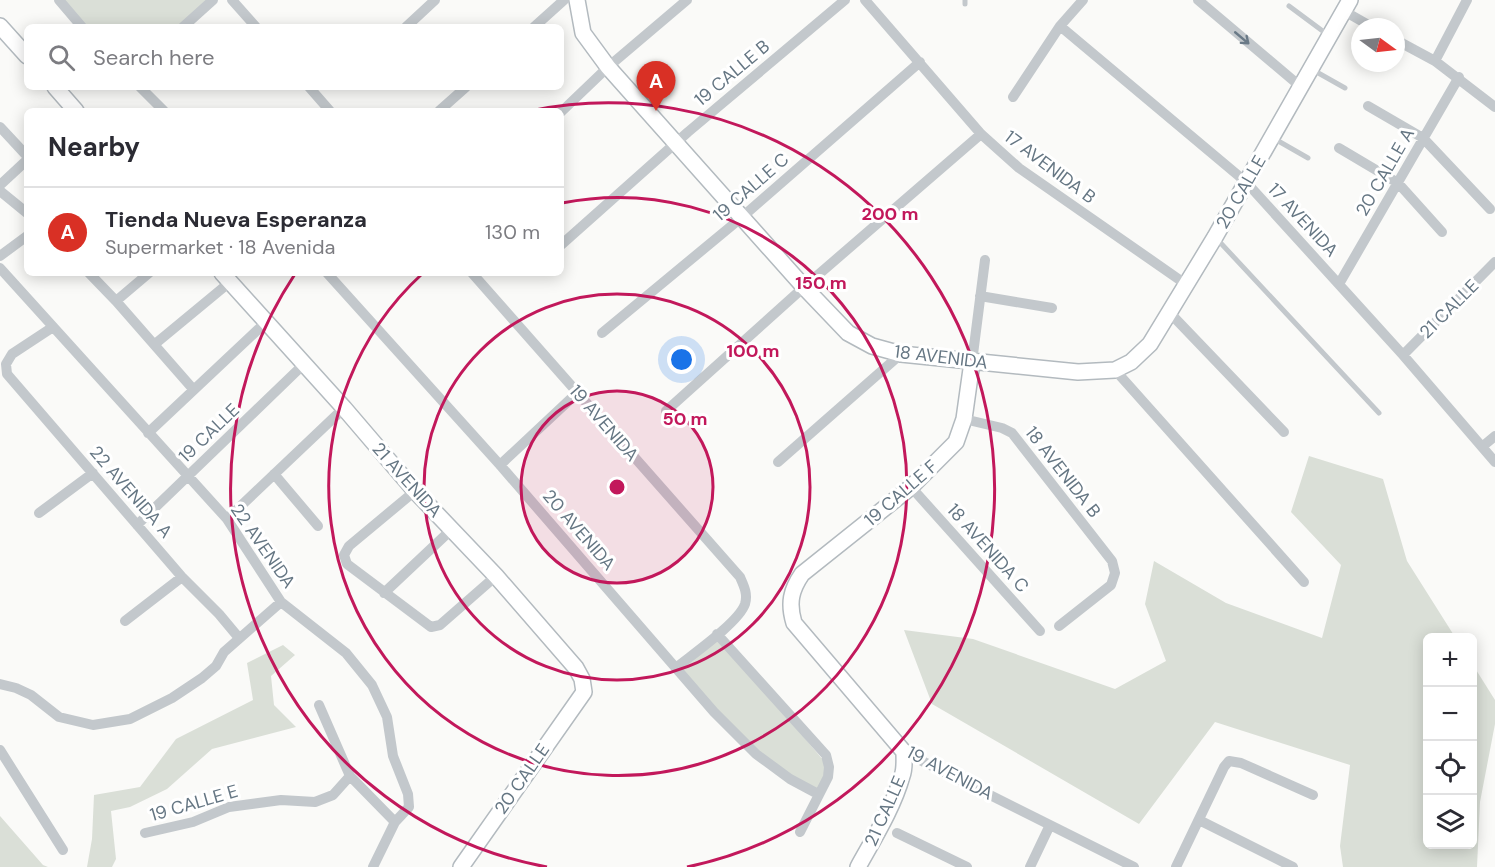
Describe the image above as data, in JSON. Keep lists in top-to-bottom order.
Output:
{
  "streets": {
    "street": [
      "19 CALLE B",
      "17 AVENIDA B",
      "20 CALLE A",
      "19 CALLE C",
      "20 CALLE",
      "17 AVENIDA",
      "21 CALLE",
      "18 AVENIDA",
      "19 AVENIDA",
      "19 CALLE",
      "18 AVENIDA B",
      "21 AVENIDA",
      "22 AVENIDA A",
      "19 CALLE F",
      "20 AVENIDA",
      "22 AVENIDA",
      "18 AVENIDA C",
      "19 CALLE E"
    ]
  },
  "crossings": [
    ["19 CALLE B", "18 AVENIDA"],
    ["17 AVENIDA B", "19 CALLE C"],
    ["17 AVENIDA B", "20 CALLE"],
    ["20 CALLE A", "17 AVENIDA"],
    ["19 CALLE C", "18 AVENIDA"],
    ["20 CALLE", "17 AVENIDA"],
    ["20 CALLE", "18 AVENIDA"],
    ["20 CALLE", "21 AVENIDA"],
    ["17 AVENIDA", "21 CALLE"],
    ["21 CALLE", "19 AVENIDA"],
    ["18 AVENIDA", "19 CALLE F"],
    ["19 AVENIDA", "19 CALLE F"],
    ["19 CALLE", "21 AVENIDA"],
    ["19 CALLE", "22 AVENIDA A"],
    ["19 CALLE", "22 AVENIDA"],
    ["18 AVENIDA B", "19 CALLE F"],
    ["22 AVENIDA A", "22 AVENIDA"],
    ["19 CALLE F", "18 AVENIDA C"]
  ],
  "north": "right",
  "page": {
    "search": "Search here",
    "pins": "A",
    "heading": "Nearby",
    "list": [
      {
        "mark": "A",
        "name": "Tienda Nueva Esperanza",
        "note": "Supermarket · 18 Avenida",
        "value": "130 m"
      }
    ],
    "map_buttons": ["+", "−"]
  },
  "rings": [
    "200 m",
    "150 m",
    "100 m",
    "50 m"
  ]
}
